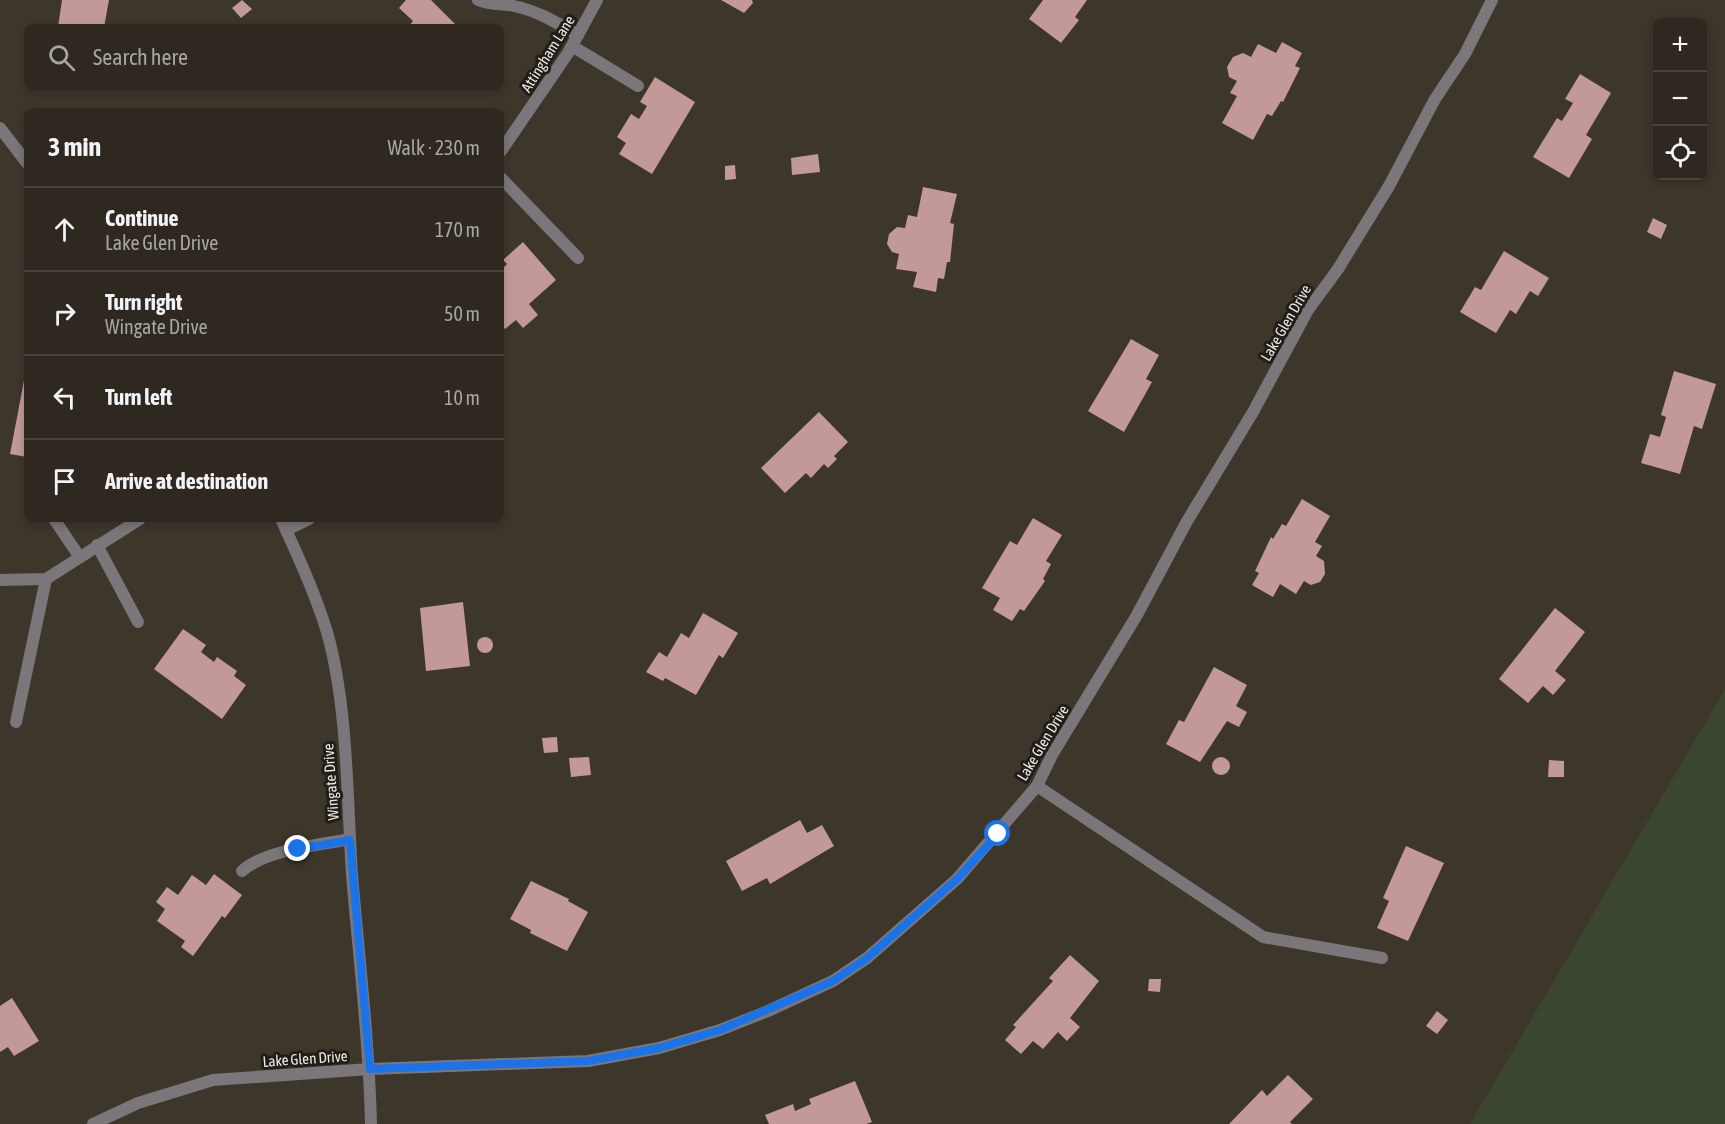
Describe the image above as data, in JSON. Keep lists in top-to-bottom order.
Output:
{
  "streets": {
    "street": ["Attingham Lane", "Lake Glen Drive", "Wingate Drive"]
  },
  "crossings": [
    ["Lake Glen Drive", "Wingate Drive"]
  ],
  "page": {
    "map_buttons": ["+", "−"],
    "search": "Search here",
    "heading": ["3 min", "Walk · 230 m"],
    "list": [
      ["Continue", "Lake Glen Drive", "170 m"],
      ["Turn right", "Wingate Drive", "50 m"],
      ["Turn left", "10 m"],
      "Arrive at destination"
    ]
  }
}
